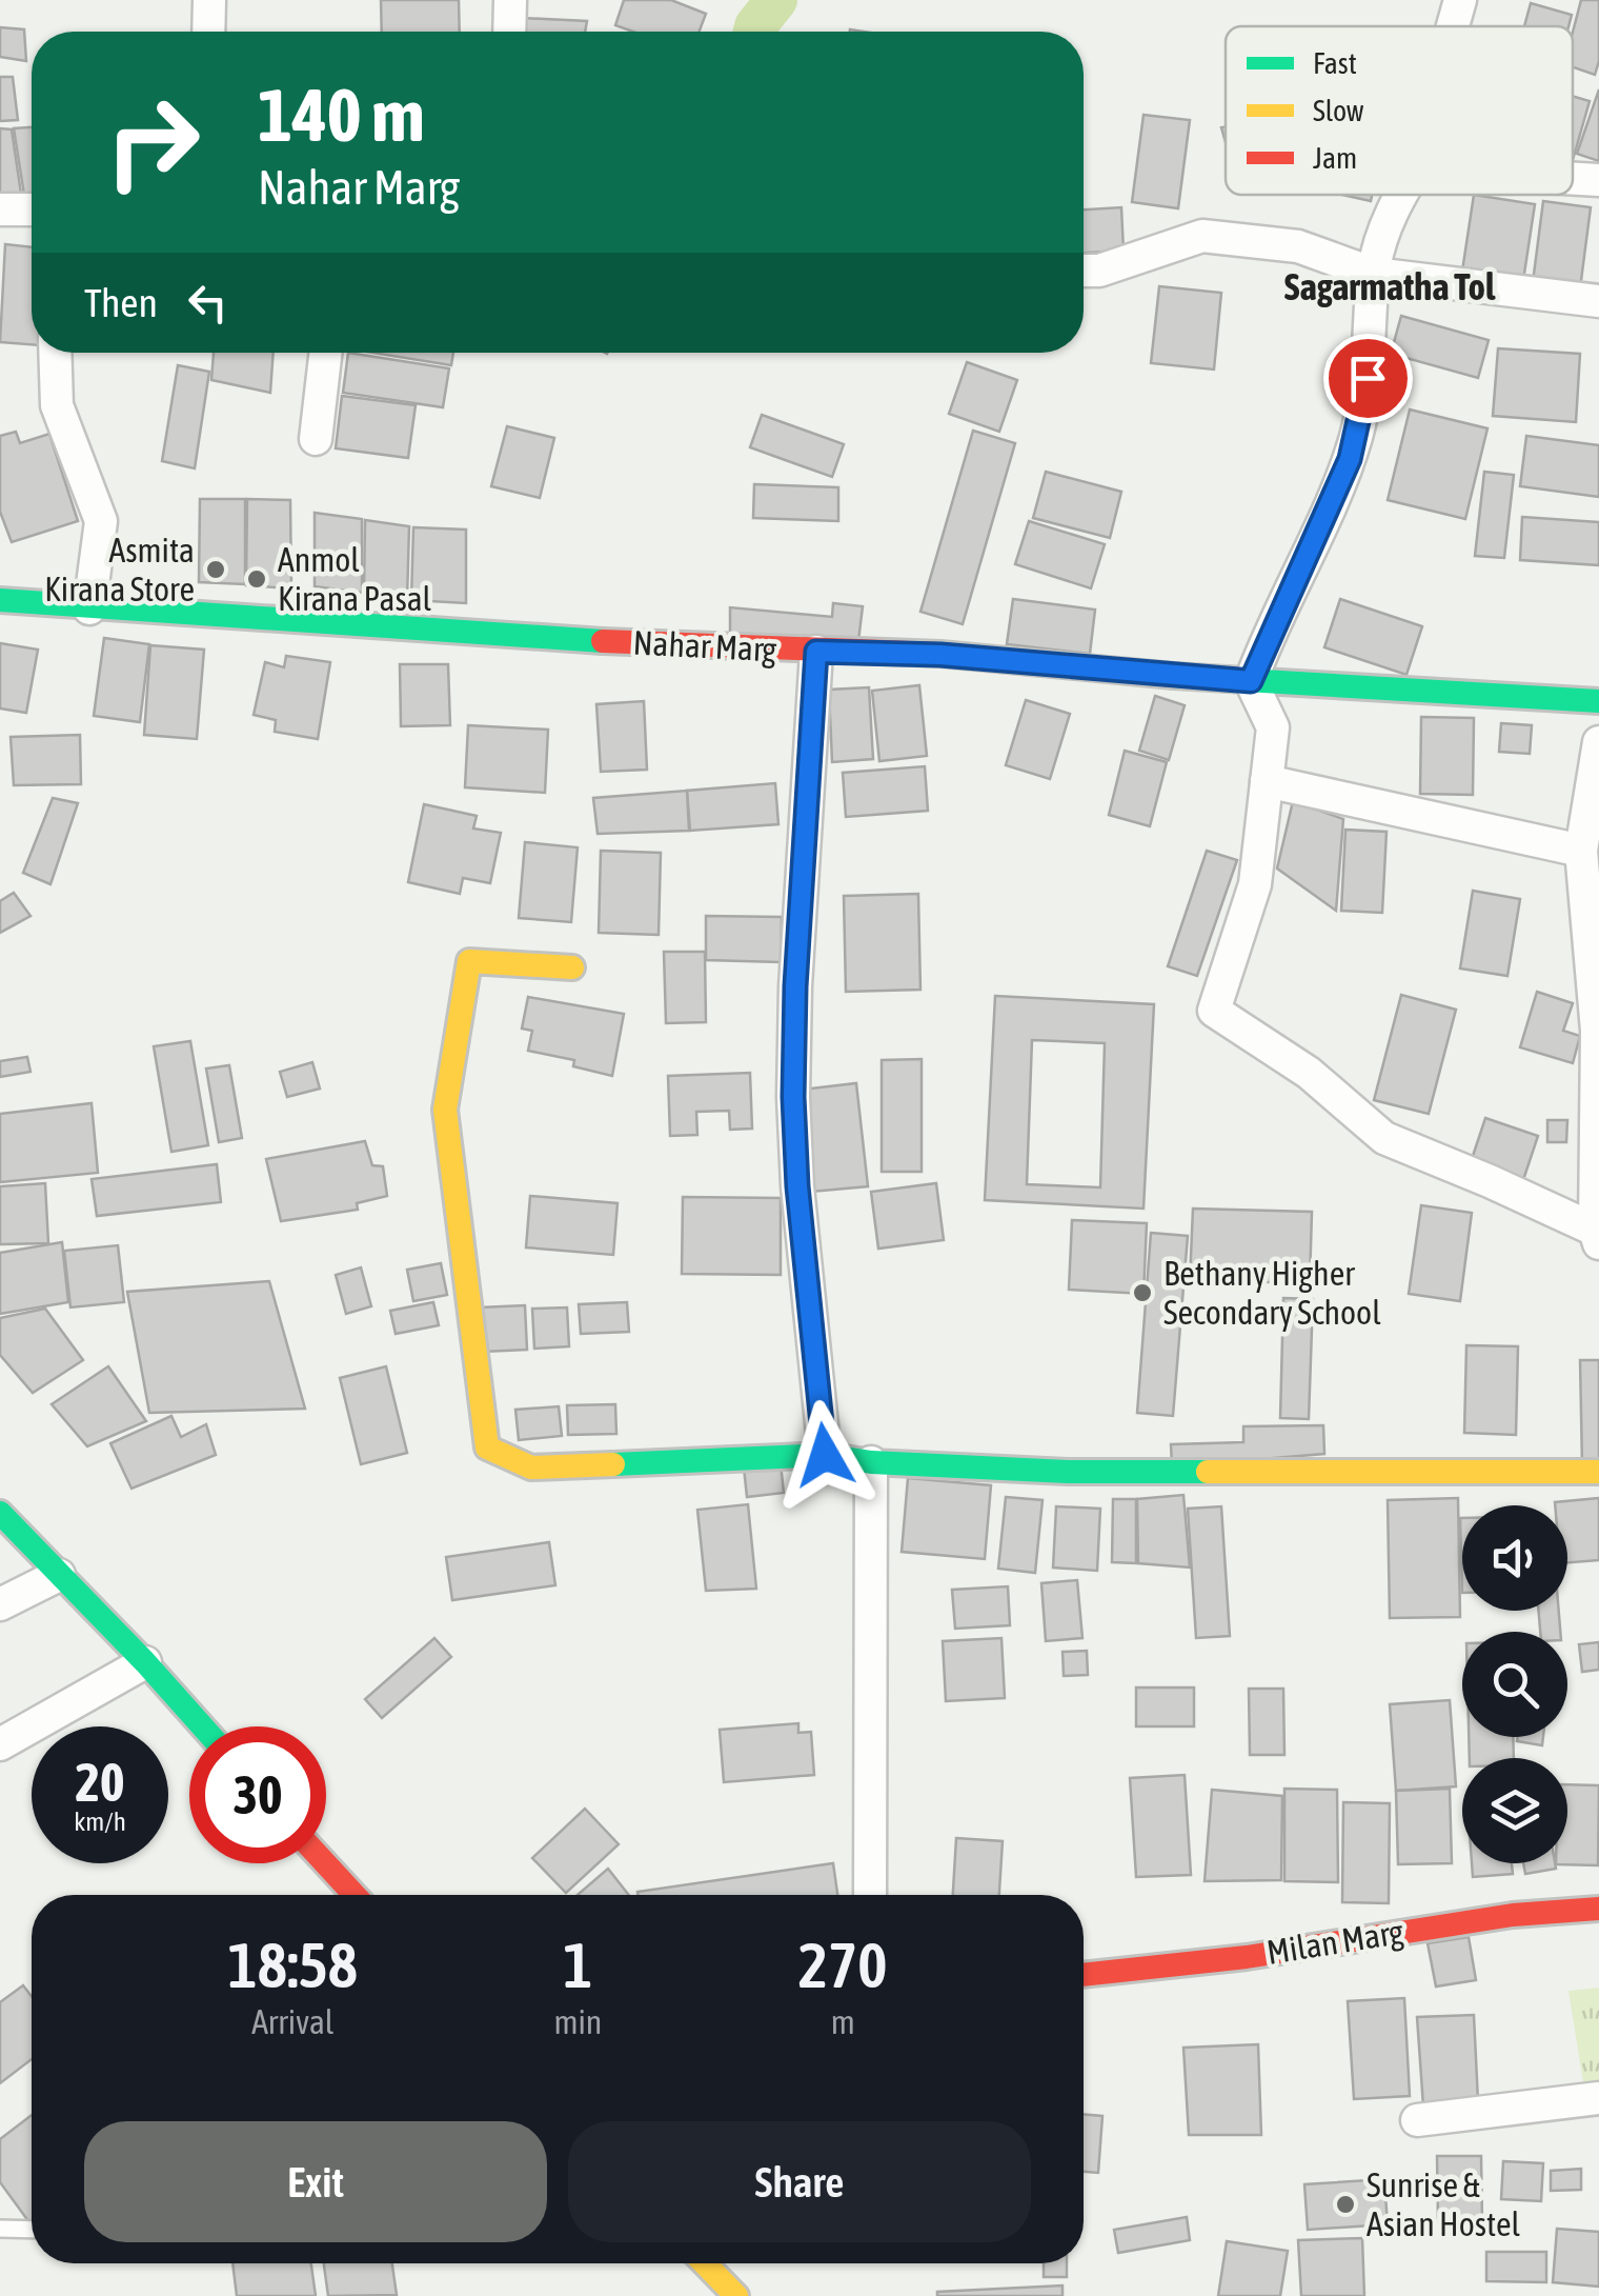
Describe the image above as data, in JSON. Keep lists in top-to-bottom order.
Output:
{
  "streets": {
    "main road": ["Nahar Marg", "Milan Marg"]
  },
  "districts": ["Sagarmatha Tol"],
  "places": [
    "Asmita Kirana Store",
    "Anmol Kirana Pasal",
    "Bethany Higher Secondary School",
    "Sunrise & Asian Hostel"
  ],
  "legend": ["Fast", "Slow", "Jam"],
  "page": {
    "turn": ["140 m", "Nahar Marg"],
    "then": "Then",
    "speed": "20 km/h",
    "limit": "30",
    "eta": [
      "18:58",
      "Arrival",
      "1",
      "min",
      "270",
      "m"
    ],
    "buttons": ["Exit", "Share"]
  }
}
